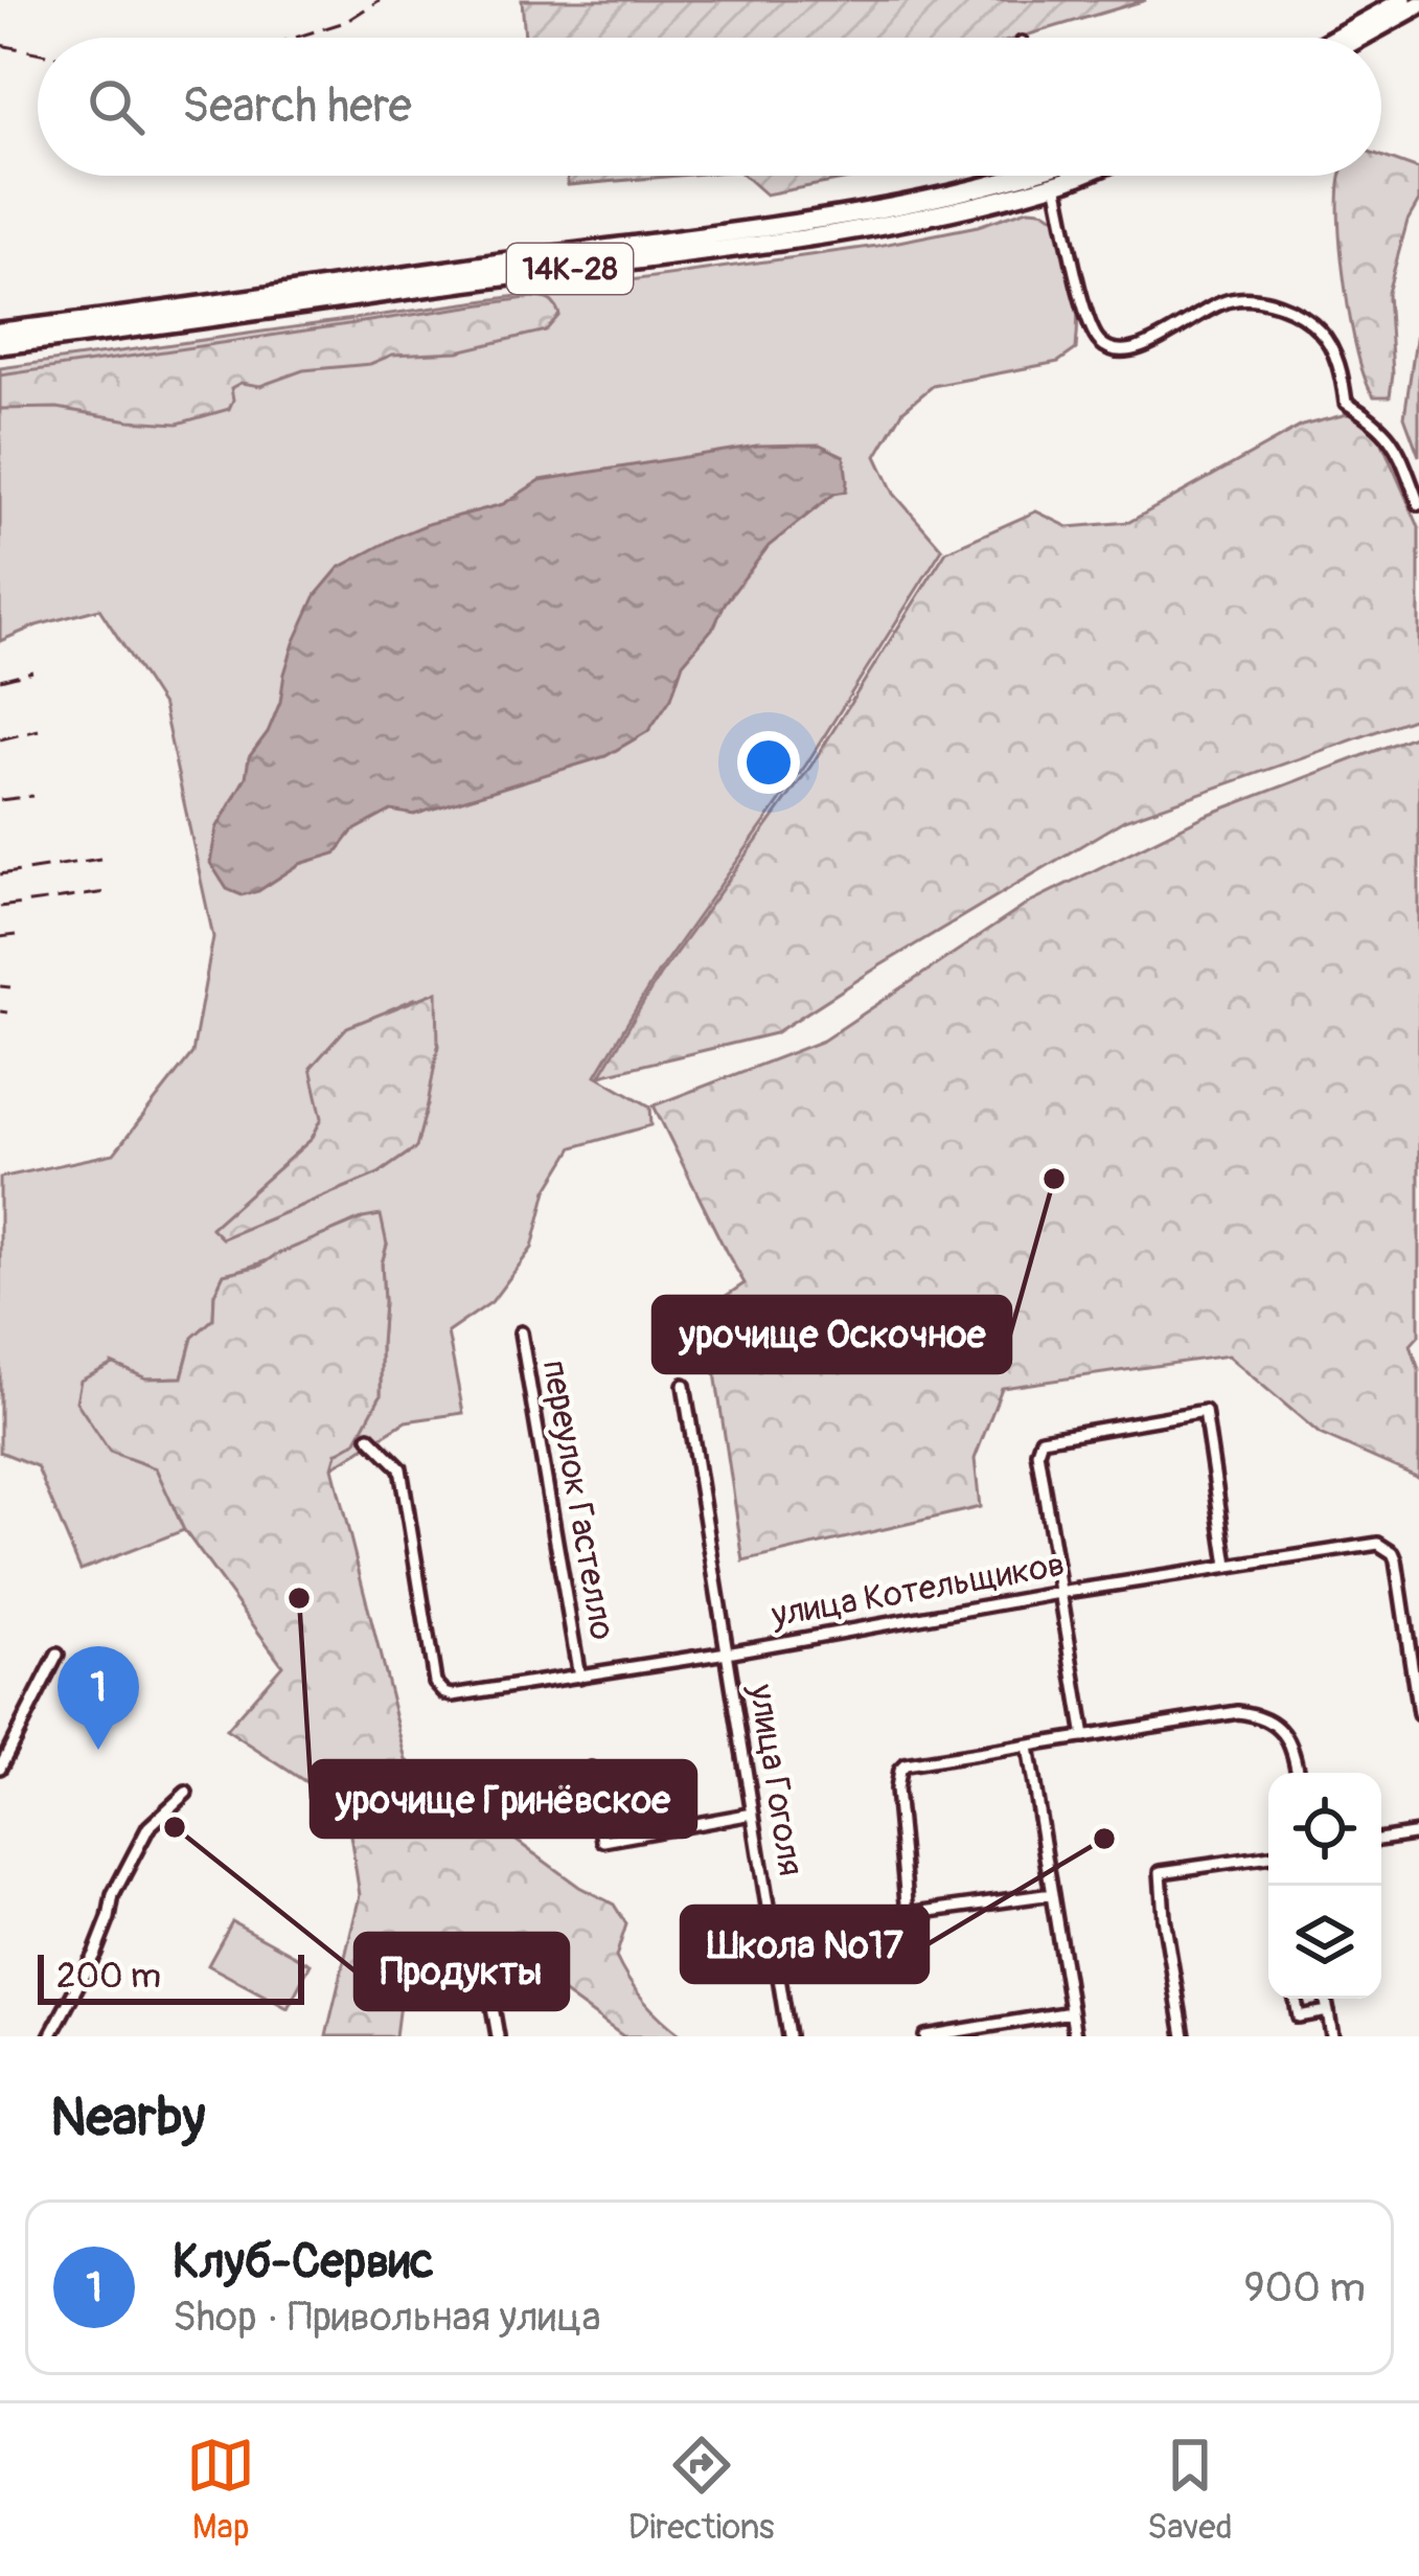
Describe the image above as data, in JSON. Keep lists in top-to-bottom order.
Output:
{
  "streets": {
    "main road": ["14К-28"],
    "street": ["переулок Гастелло", "улица Котельщиков", "улица Гоголя"]
  },
  "crossings": [
    ["переулок Гастелло", "улица Котельщиков"],
    ["улица Котельщиков", "улица Гоголя"]
  ],
  "places": [
    "урочище Оскочное",
    "урочище Гринёвское",
    "Продукты",
    "Школа №17"
  ],
  "scale_bar": "200 m",
  "page": {
    "search": "Search here",
    "pins": "1",
    "scale": "200 m",
    "heading": "Nearby",
    "list": [
      {
        "mark": "1",
        "name": "Клуб-Сервис",
        "note": "Shop · Привольная улица",
        "value": "900 m"
      }
    ],
    "nav": ["Map", "Directions", "Saved"]
  }
}
